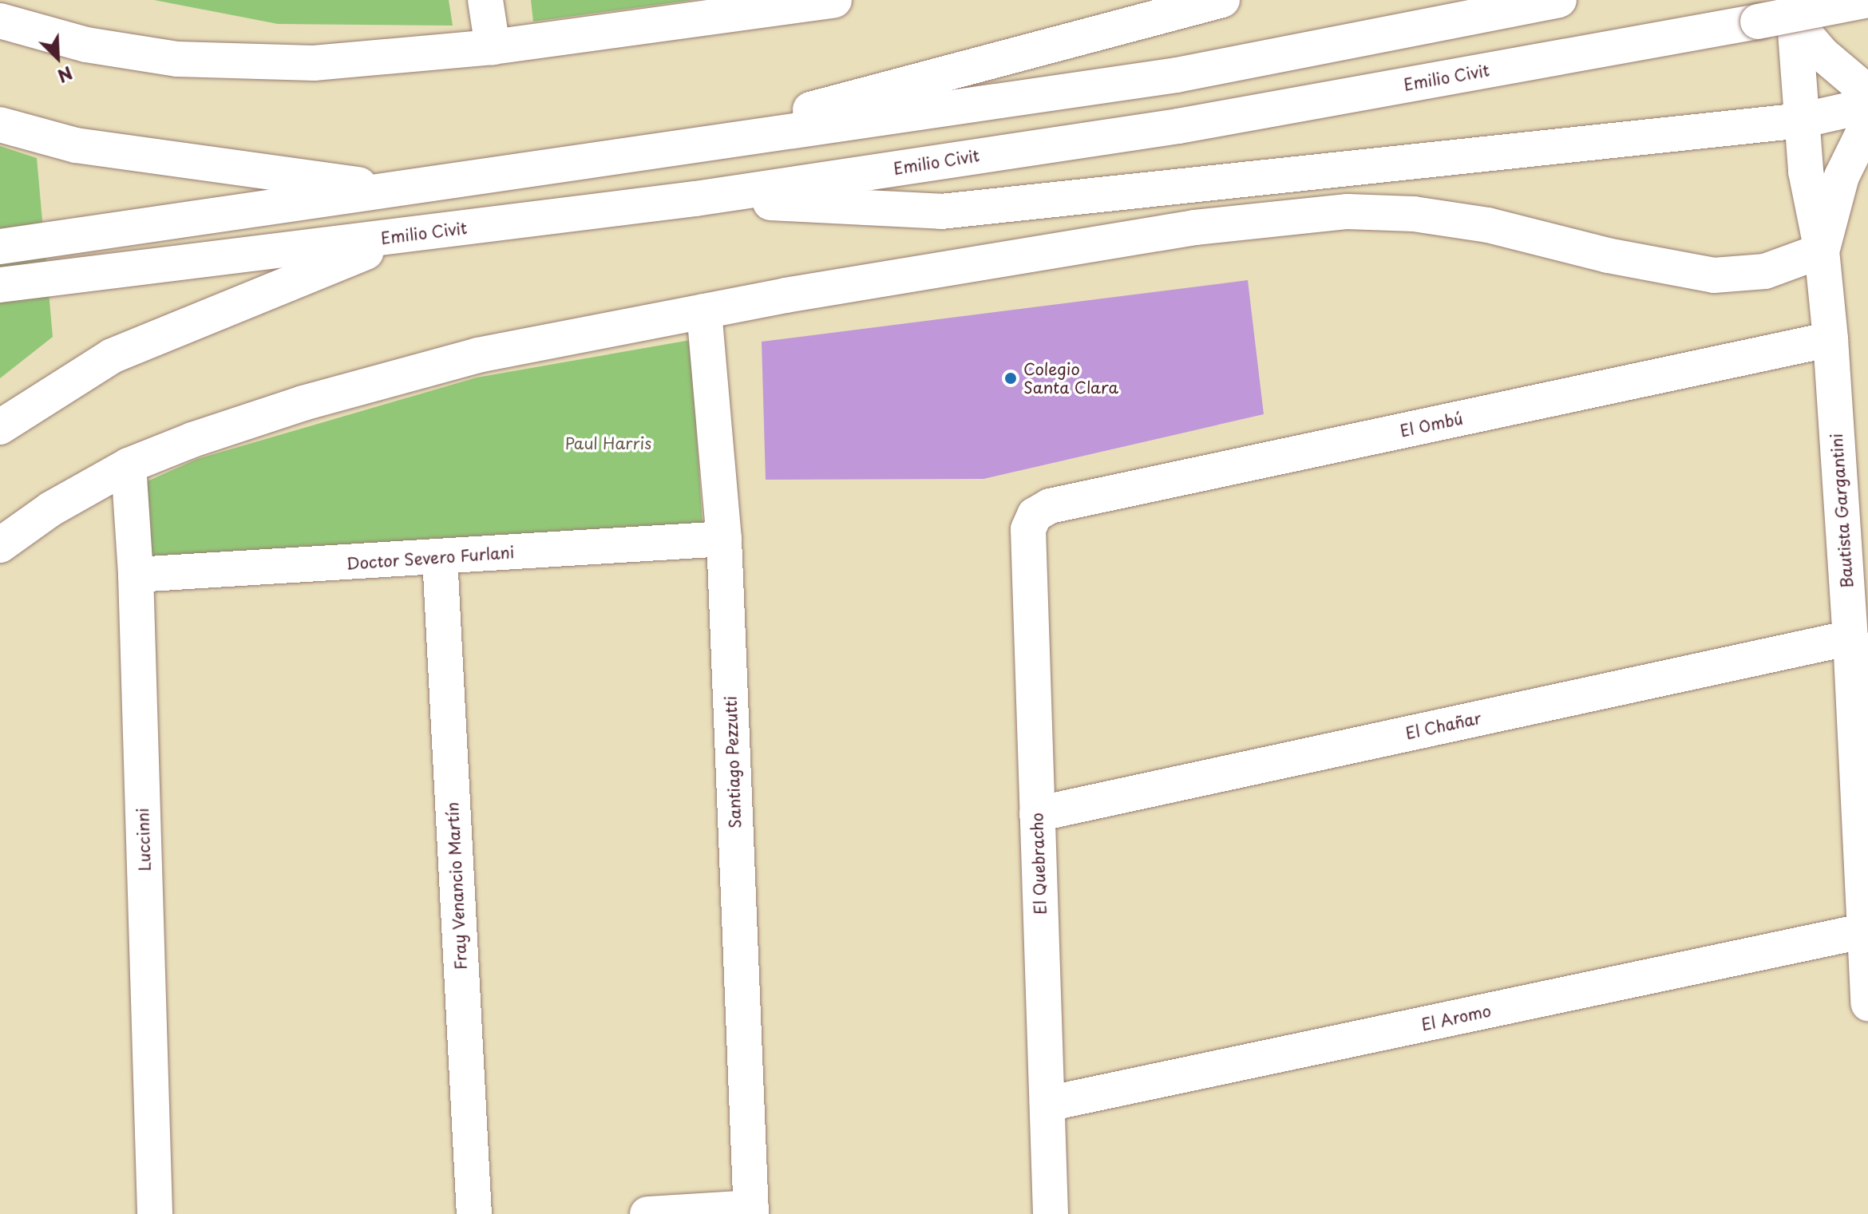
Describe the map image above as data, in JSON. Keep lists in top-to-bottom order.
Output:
{
  "streets": {
    "main road": [
      "Emilio Civit",
      "El Ombú",
      "Bautista Gargantini",
      "Doctor Severo Furlani",
      "El Chañar",
      "Santiago Pezzutti",
      "Luccinni",
      "El Quebracho",
      "Fray Venancio Martín",
      "El Aromo"
    ]
  },
  "crossings": [
    ["El Ombú", "Bautista Gargantini"],
    ["El Ombú", "El Quebracho"],
    ["Bautista Gargantini", "El Chañar"],
    ["Bautista Gargantini", "El Aromo"],
    ["Doctor Severo Furlani", "Santiago Pezzutti"],
    ["Doctor Severo Furlani", "Luccinni"],
    ["Doctor Severo Furlani", "Fray Venancio Martín"],
    ["El Chañar", "El Quebracho"],
    ["El Quebracho", "El Aromo"]
  ],
  "parks": ["Paul Harris"],
  "places": ["Colegio Santa Clara"],
  "north": "bottom right"
}
